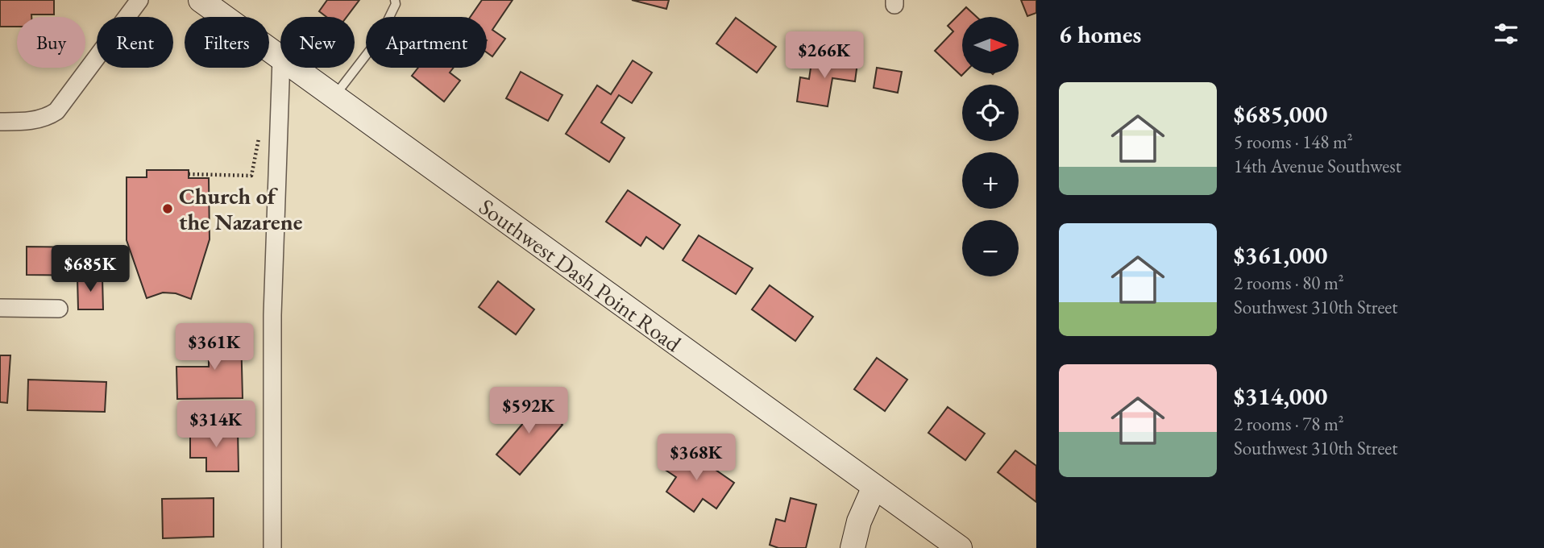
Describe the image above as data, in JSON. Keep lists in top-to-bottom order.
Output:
{
  "streets": {
    "main road": ["Southwest Dash Point Road"]
  },
  "places": ["Church of the Nazarene"],
  "north": "right",
  "page": {
    "heading": "6 homes",
    "map_buttons": ["+", "−"],
    "chip": [
      "Buy",
      "Rent",
      "Filters",
      "New",
      "Apartment"
    ],
    "price": [
      "$266K",
      "$685K",
      "$361K",
      "$592K",
      "$314K",
      "$368K"
    ],
    "list": [
      {
        "name": "$685,000",
        "note": "5 rooms · 148 m² · 14th Avenue Southwest"
      },
      {
        "name": "$361,000",
        "note": "2 rooms · 80 m² · Southwest 310th Street"
      },
      {
        "name": "$314,000",
        "note": "2 rooms · 78 m² · Southwest 310th Street"
      }
    ]
  }
}
